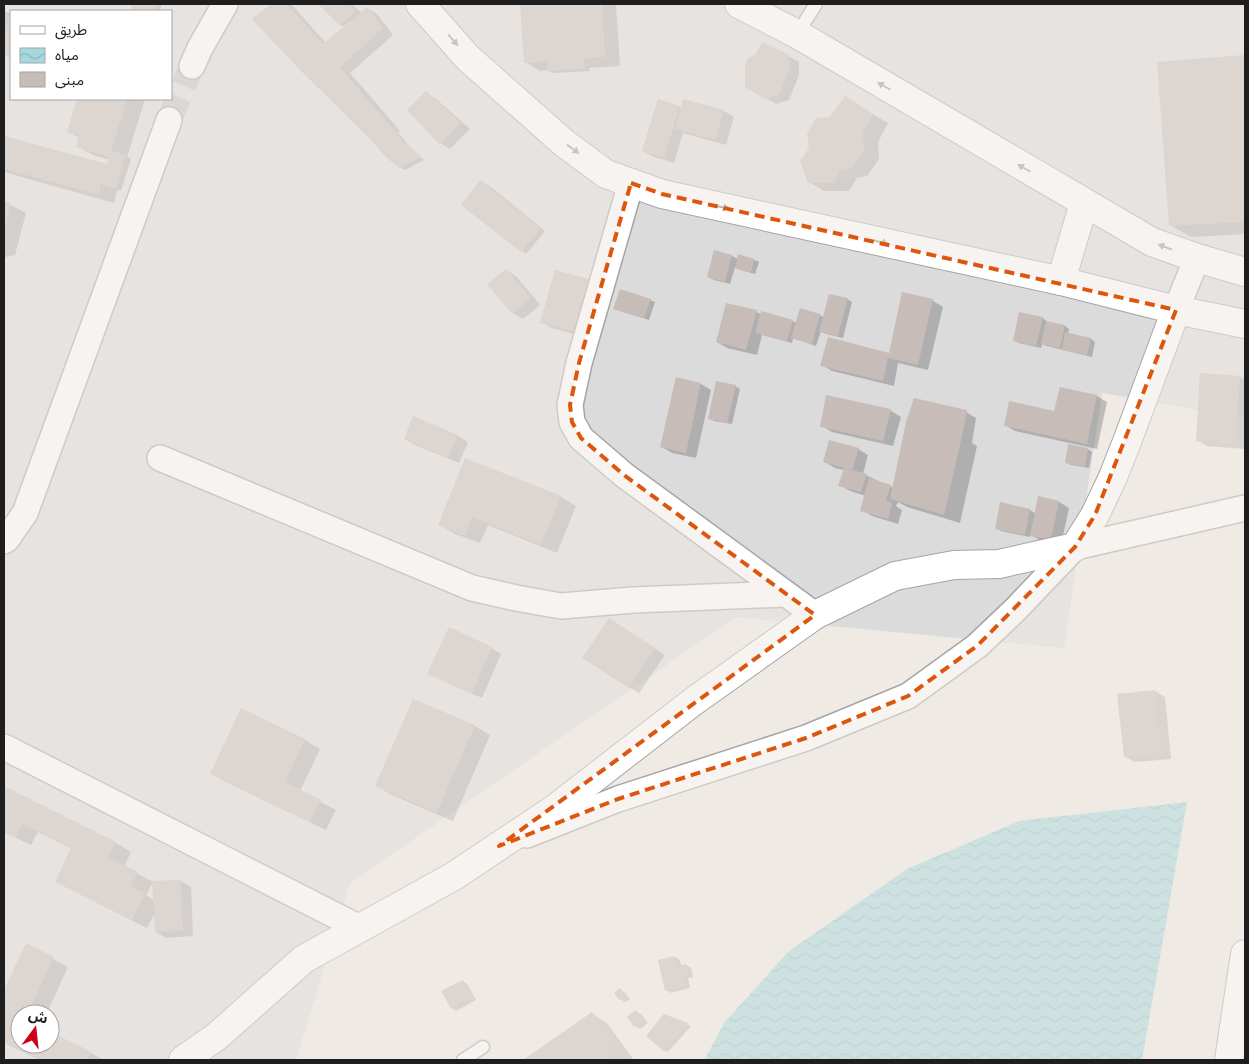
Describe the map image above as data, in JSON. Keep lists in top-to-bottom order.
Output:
{
  "legend": ["طريق", "مياه", "مبنى"],
  "north": "top"
}
